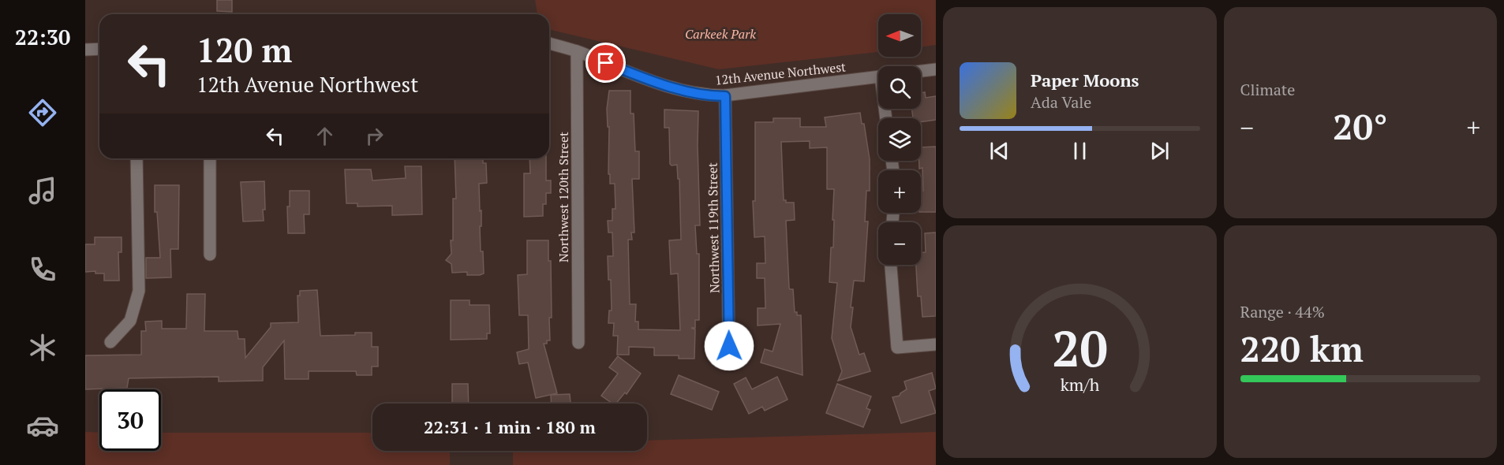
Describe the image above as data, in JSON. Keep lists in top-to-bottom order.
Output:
{
  "streets": {
    "street": ["12th Avenue Northwest", "Northwest 120th Street", "Northwest 119th Street"]
  },
  "crossings": [
    ["12th Avenue Northwest", "Northwest 120th Street"],
    ["12th Avenue Northwest", "Northwest 119th Street"]
  ],
  "parks": ["Carkeek Park"],
  "north": "left",
  "page": {
    "tabs": "22:30",
    "tile": [
      "Climate",
      ["Range · 44%", "220 km"]
    ],
    "map_buttons": ["+", "−"],
    "turn": ["120 m", "12th Avenue Northwest"],
    "song": ["Paper Moons", "Ada Vale"],
    "heat": ["−", "20°", "+"],
    "limit": "30",
    "trip": "22:31 · 1 min · 180 m",
    "gauge": ["20", "km/h"]
  }
}
